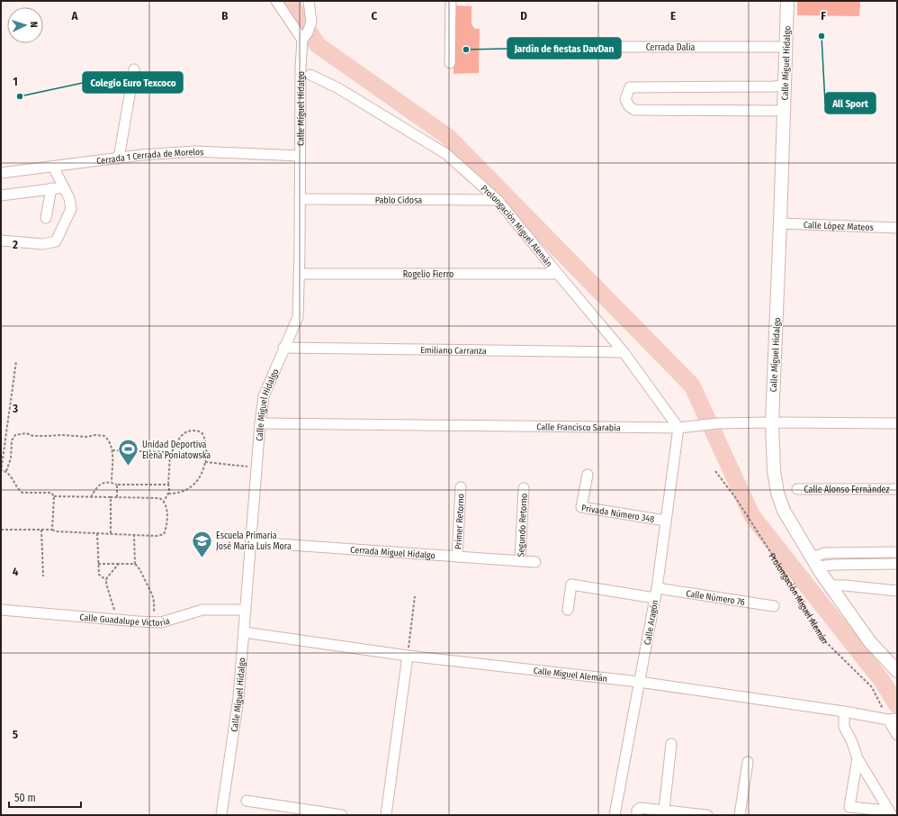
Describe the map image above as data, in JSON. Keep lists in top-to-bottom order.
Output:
{
  "streets": {
    "main road": ["Calle Míguel Hidalgo"],
    "street": [
      "Cerrada Dalia",
      "Cerrada 1 Cerrada de Morelos",
      "Pablo Cidosa",
      "Calle López Mateos",
      "Prolongación Miguel Alemán",
      "Rogelio Fierro",
      "Emiliano Carranza",
      "Calle Francisco Sarabia",
      "Calle Alonso Fernández",
      "Privada Número 348",
      "Primer Retorno",
      "Segundo Retorno",
      "Cerrada Miguel Hidalgo",
      "Calle Número 76",
      "Calle Guadalupe Victoria",
      "Calle Aragón",
      "Calle Miguel Alemán"
    ]
  },
  "crossings": [
    ["Cerrada Dalia", "Calle Míguel Hidalgo"],
    ["Calle Míguel Hidalgo", "Cerrada 1 Cerrada de Morelos"],
    ["Calle Míguel Hidalgo", "Pablo Cidosa"],
    ["Calle Míguel Hidalgo", "Calle López Mateos"],
    ["Calle Míguel Hidalgo", "Rogelio Fierro"],
    ["Calle Míguel Hidalgo", "Emiliano Carranza"],
    ["Calle Míguel Hidalgo", "Calle Francisco Sarabia"],
    ["Calle Míguel Hidalgo", "Cerrada Miguel Hidalgo"],
    ["Calle Míguel Hidalgo", "Calle Guadalupe Victoria"],
    ["Calle Míguel Hidalgo", "Calle Miguel Alemán"],
    ["Pablo Cidosa", "Prolongación Miguel Alemán"],
    ["Prolongación Miguel Alemán", "Rogelio Fierro"],
    ["Prolongación Miguel Alemán", "Emiliano Carranza"],
    ["Prolongación Miguel Alemán", "Calle Francisco Sarabia"],
    ["Prolongación Miguel Alemán", "Calle Aragón"],
    ["Prolongación Miguel Alemán", "Calle Miguel Alemán"],
    ["Calle Francisco Sarabia", "Calle Aragón"],
    ["Privada Número 348", "Calle Aragón"],
    ["Primer Retorno", "Cerrada Miguel Hidalgo"],
    ["Segundo Retorno", "Cerrada Miguel Hidalgo"],
    ["Calle Número 76", "Calle Aragón"],
    ["Calle Aragón", "Calle Miguel Alemán"]
  ],
  "places": {
    "other": ["All Sport", "Jardìn de fiestas DavDan", "Colegio Euro Texcoco"],
    "sports": ["Unidad Deportiva Elena Poniatowska"],
    "school or university": ["Escuela Primaria José María Luis Mora"]
  },
  "scale_bar": "50 m",
  "north": "right",
  "grid": {
    "columns": [
      "A",
      "B",
      "C",
      "D",
      "E",
      "F"
    ],
    "rows": [
      "1",
      "2",
      "3",
      "4",
      "5"
    ]
  }
}
